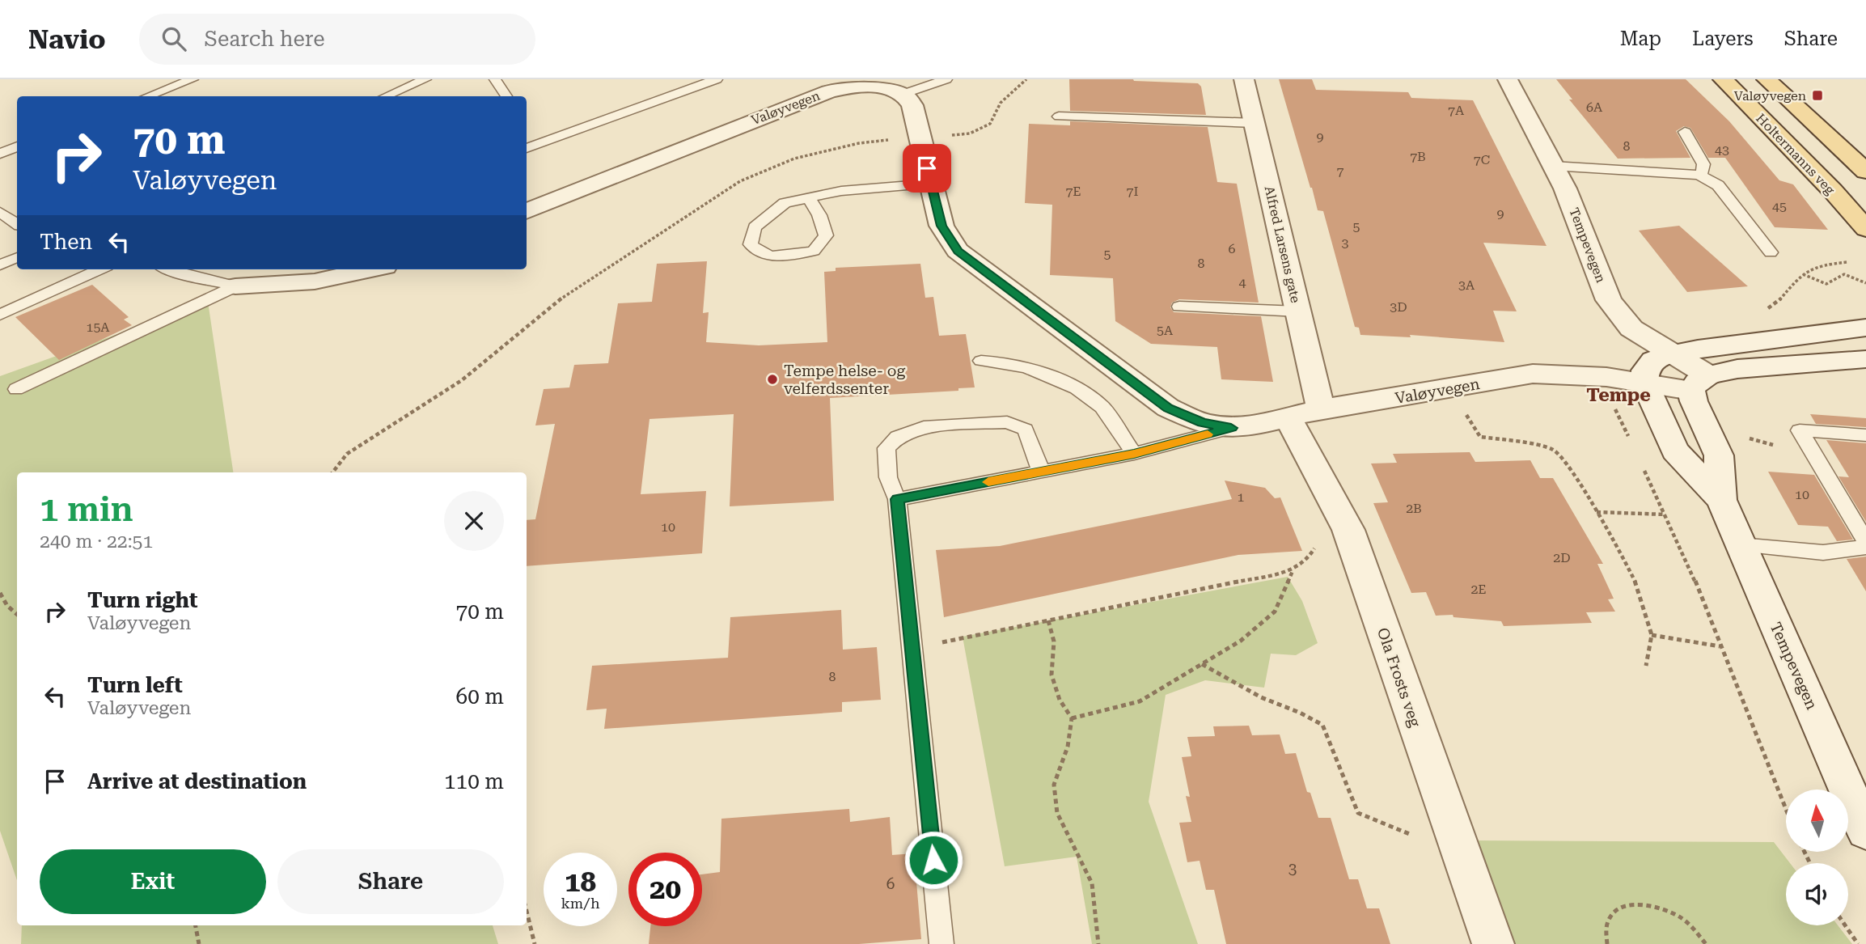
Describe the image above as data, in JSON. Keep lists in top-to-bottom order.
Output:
{
  "streets": {
    "main road": ["Holtermanns veg"],
    "street": [
      "Valøyvegen",
      "Alfred Larsens gate",
      "Tempevegen",
      "Ola Frosts veg"
    ]
  },
  "crossings": [
    ["Valøyvegen", "Alfred Larsens gate"],
    ["Valøyvegen", "Tempevegen"],
    ["Valøyvegen", "Ola Frosts veg"]
  ],
  "districts": ["Tempe"],
  "places": {
    "transit": ["Valøyvegen"],
    "other": ["Tempe helse- og velferdssenter"]
  },
  "house_numbers": [
    "6A",
    "7A",
    "9",
    "8",
    "43",
    "7B",
    "7C",
    "7",
    "7E",
    "7I",
    "45",
    "9",
    "5",
    "3",
    "6",
    "5",
    "8",
    "4",
    "3A",
    "3D",
    "15A",
    "5A",
    "10",
    "1",
    "2B",
    "10",
    "2D",
    "2E",
    "8",
    "3",
    "6"
  ],
  "north": "top",
  "page": {
    "header": "Navio",
    "search": "Search here",
    "nav": ["Map", "Layers", "Share"],
    "turn": ["70 m", "Valøyvegen"],
    "then": "Then",
    "heading": ["1 min", "240 m · 22:51"],
    "list": [
      {
        "name": "Turn right",
        "note": "Valøyvegen",
        "value": "70 m"
      },
      {
        "name": "Turn left",
        "note": "Valøyvegen",
        "value": "60 m"
      },
      {
        "name": "Arrive at destination",
        "value": "110 m"
      }
    ],
    "buttons": ["Exit", "Share"],
    "speed": "18 km/h",
    "limit": "20"
  }
}
